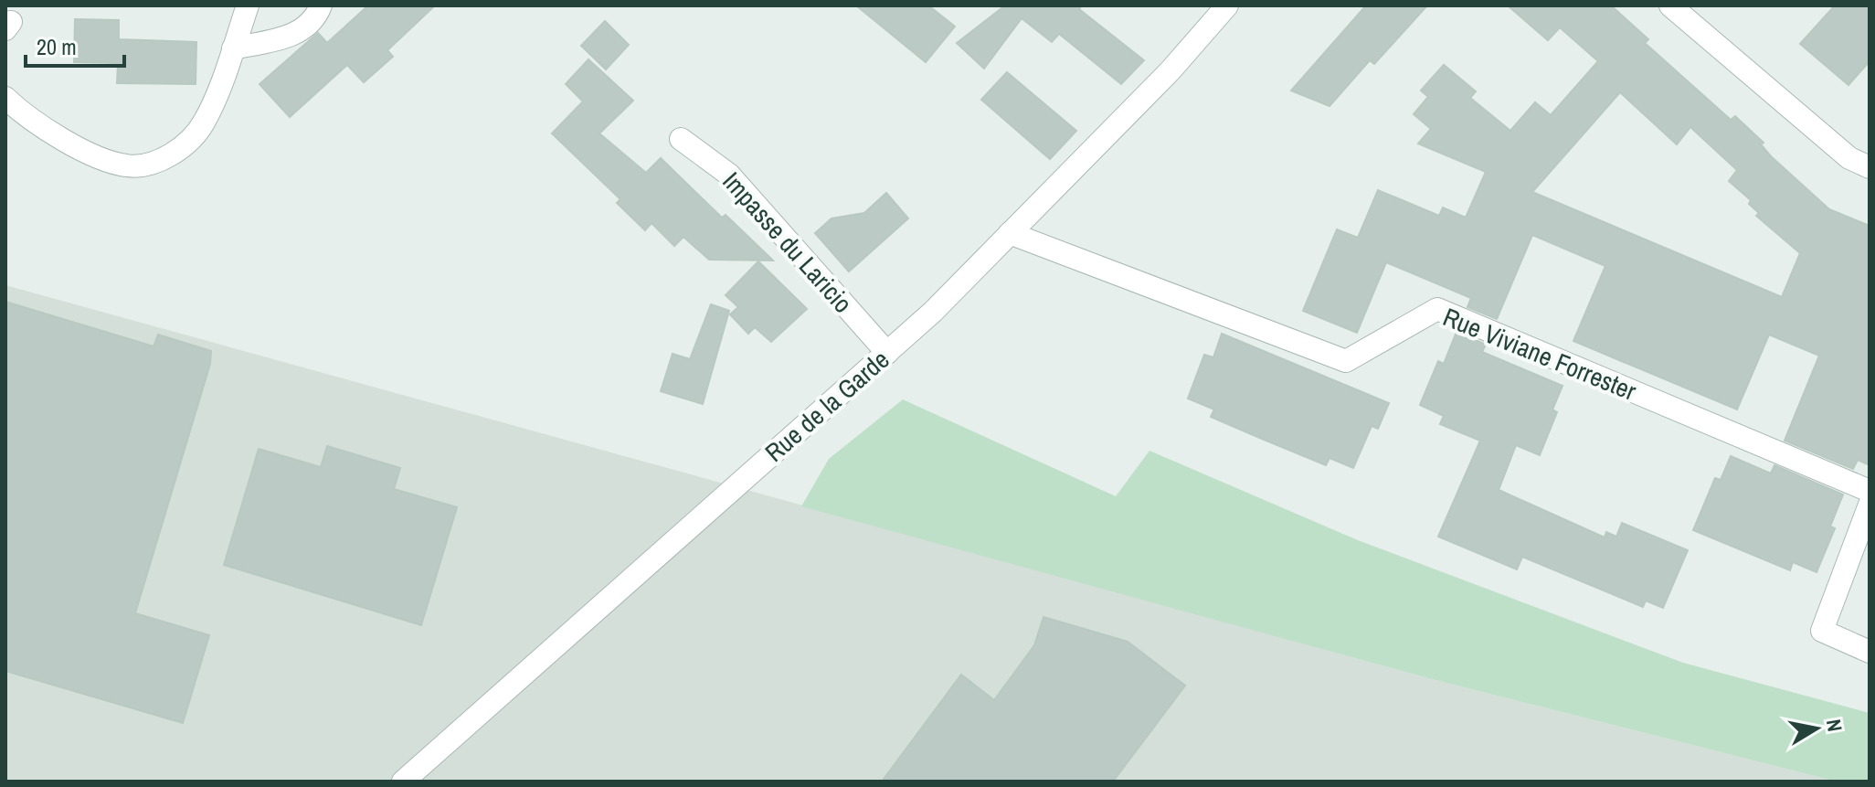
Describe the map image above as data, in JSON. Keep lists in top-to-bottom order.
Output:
{
  "streets": {
    "street": ["Impasse du Laricio", "Rue Viviane Forrester", "Rue de la Garde"]
  },
  "crossings": [
    ["Impasse du Laricio", "Rue de la Garde"],
    ["Rue Viviane Forrester", "Rue de la Garde"]
  ],
  "scale_bar": "20 m",
  "north": "right"
}
